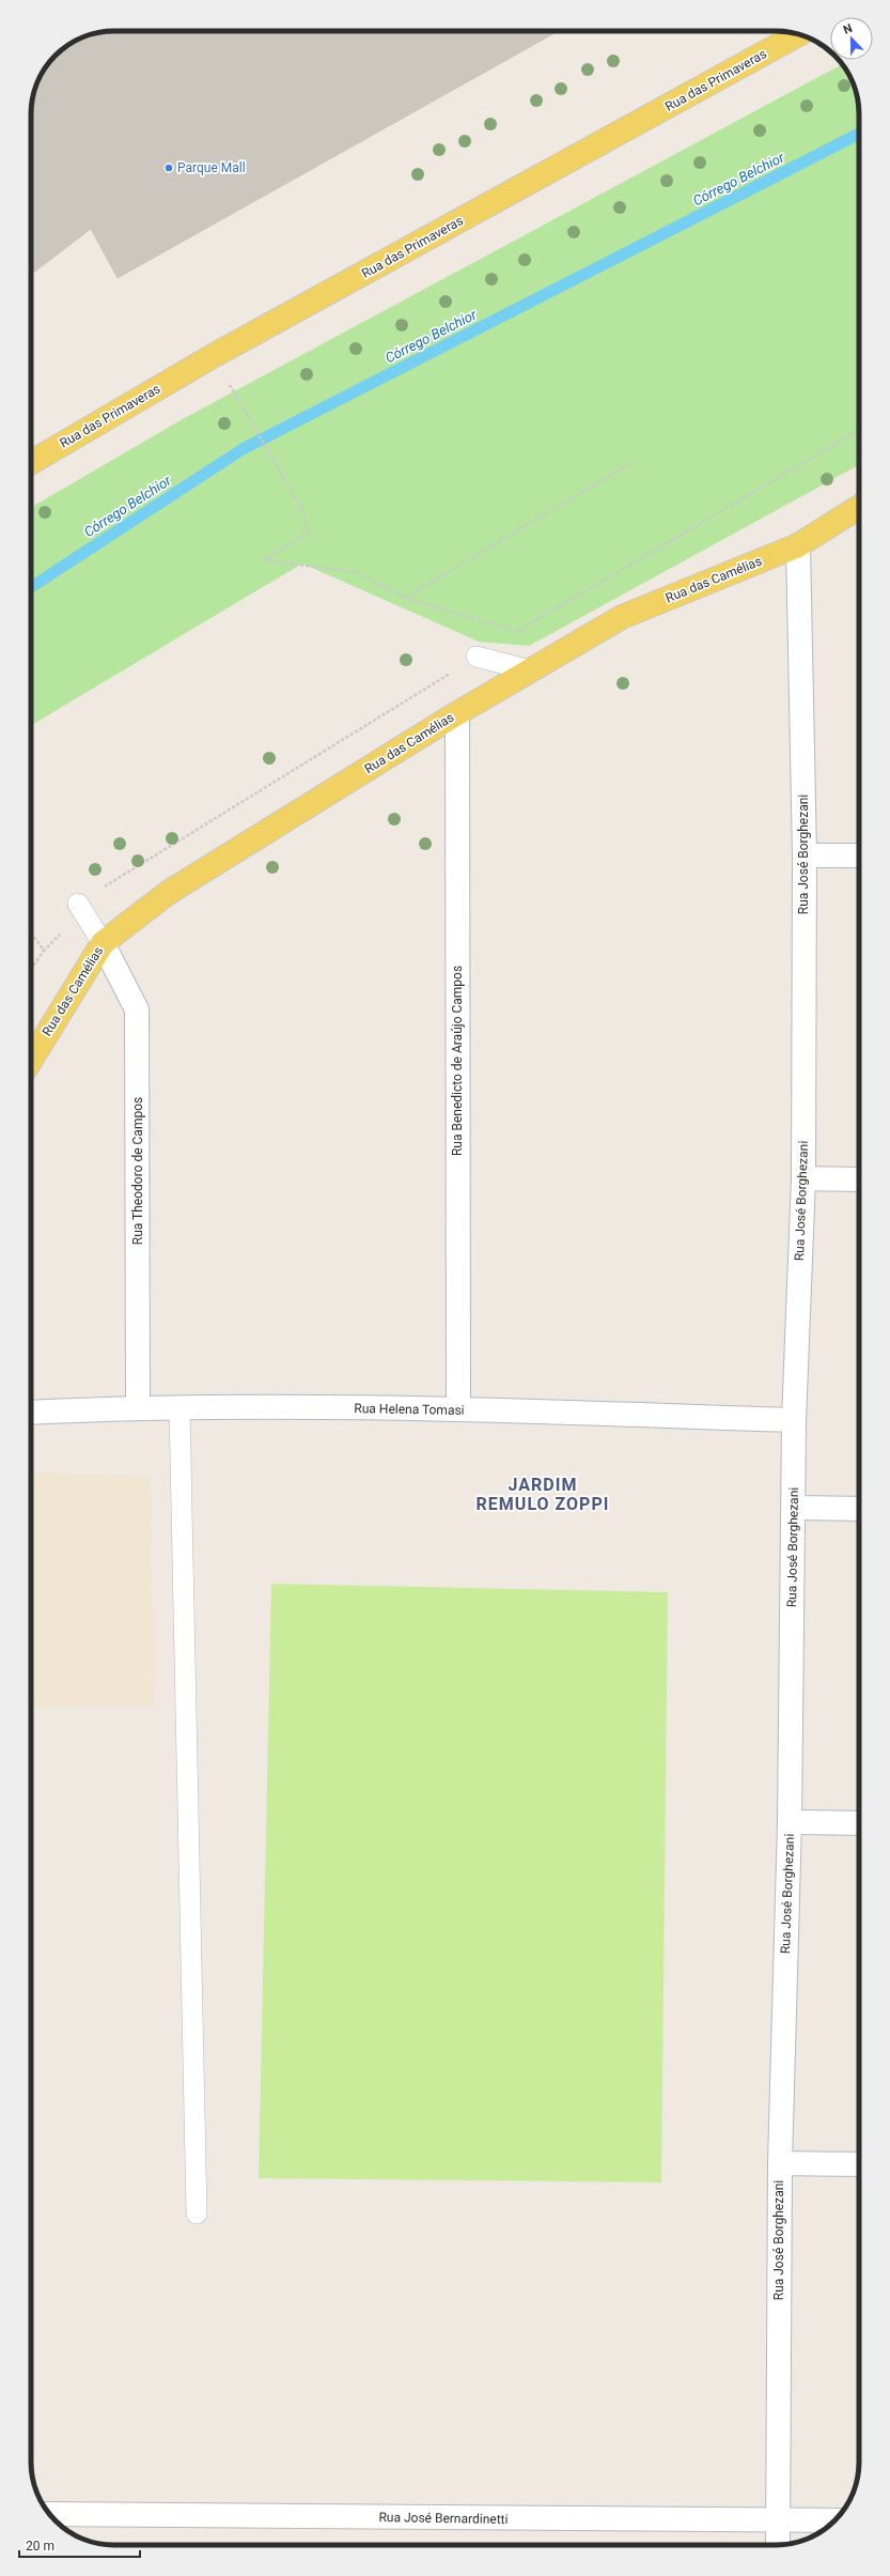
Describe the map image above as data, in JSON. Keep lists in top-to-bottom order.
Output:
{
  "streets": {
    "main road": ["Rua das Primaveras", "Rua das Camélias"],
    "street": [
      "Rua José Borghezani",
      "Rua Benedicto de Araújo Campos",
      "Rua Theodoro de Campos",
      "Rua Helena Tomasi",
      "Rua José Bernardinetti"
    ]
  },
  "crossings": [
    ["Rua das Camélias", "Rua José Borghezani"],
    ["Rua das Camélias", "Rua Benedicto de Araújo Campos"],
    ["Rua das Camélias", "Rua Theodoro de Campos"],
    ["Rua José Borghezani", "Rua Helena Tomasi"],
    ["Rua José Borghezani", "Rua José Bernardinetti"],
    ["Rua Benedicto de Araújo Campos", "Rua Helena Tomasi"],
    ["Rua Theodoro de Campos", "Rua Helena Tomasi"]
  ],
  "districts": ["JARDIM REMULO ZOPPI"],
  "water": ["Córrego Belchior"],
  "places": ["Parque Mall"],
  "scale_bar": "20 m",
  "north": "top"
}
